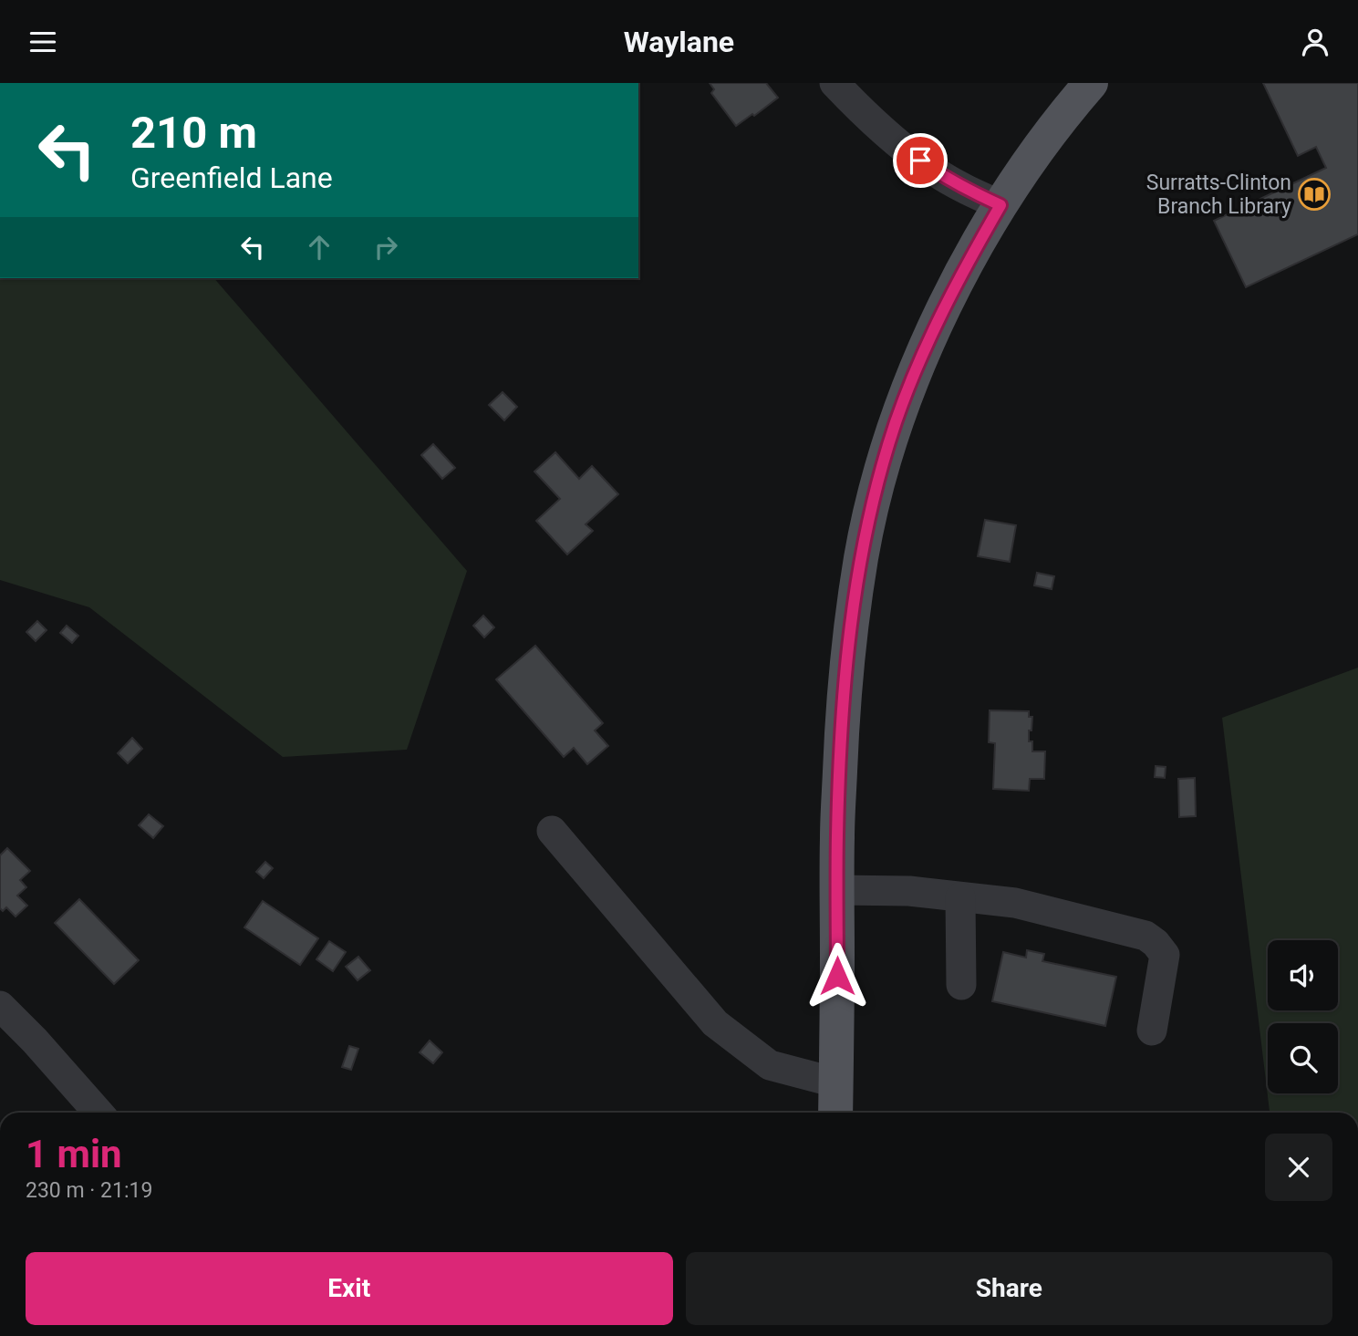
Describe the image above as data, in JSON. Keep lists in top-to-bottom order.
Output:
{
  "places": {
    "library": ["Surratts-Clinton Branch Library"]
  },
  "page": {
    "header": "Waylane",
    "turn": ["210 m", "Greenfield Lane"],
    "heading": ["1 min", "230 m · 21:19"],
    "buttons": ["Exit", "Share"]
  }
}
